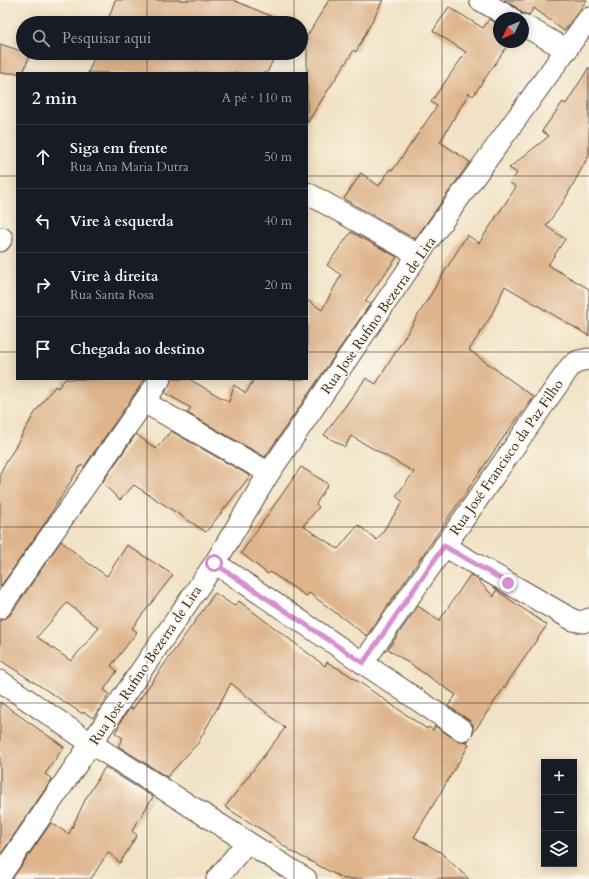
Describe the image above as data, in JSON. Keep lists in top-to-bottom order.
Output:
{
  "streets": {
    "street": ["Rua Jose Rufino Bezerra de Lira", "Rua José Francisco da Paz Filho"]
  },
  "north": "bottom left",
  "page": {
    "search": "Pesquisar aqui",
    "heading": ["2 min", "A pé · 110 m"],
    "list": [
      ["Siga em frente", "Rua Ana Maria Dutra", "50 m"],
      ["Vire à esquerda", "40 m"],
      ["Vire à direita", "Rua Santa Rosa", "20 m"],
      "Chegada ao destino"
    ],
    "map_buttons": ["+", "−"]
  }
}
